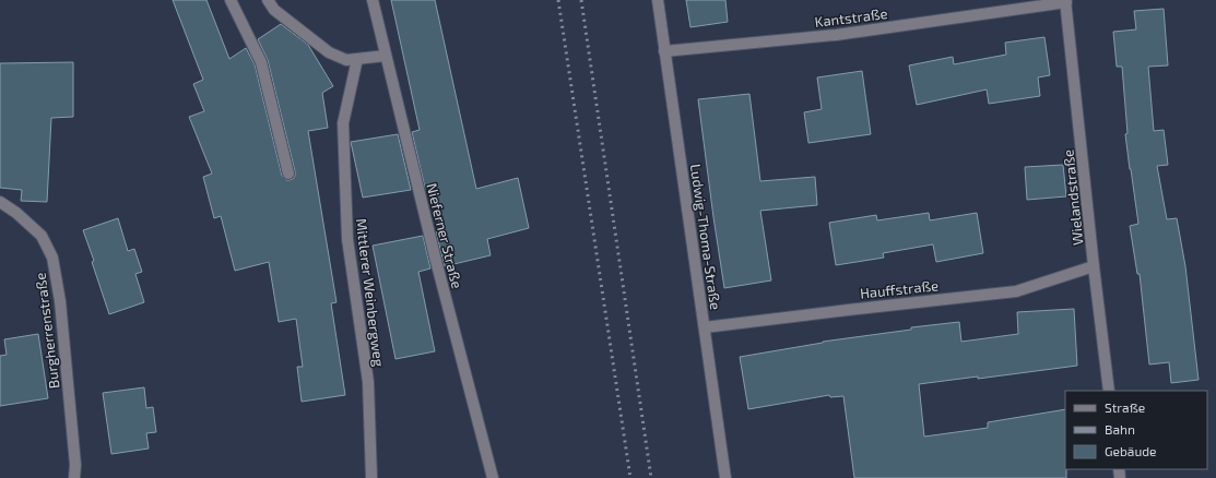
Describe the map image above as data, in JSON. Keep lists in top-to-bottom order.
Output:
{
  "streets": {
    "street": [
      "Kantstraße",
      "Wielandstraße",
      "Nieferner Straße",
      "Ludwig-Thoma-Straße",
      "Hauffstraße",
      "Mittlerer Weinbergweg",
      "Burgherrenstraße"
    ]
  },
  "crossings": [
    ["Kantstraße", "Wielandstraße"],
    ["Kantstraße", "Ludwig-Thoma-Straße"],
    ["Wielandstraße", "Hauffstraße"],
    ["Ludwig-Thoma-Straße", "Hauffstraße"]
  ],
  "legend": ["Straße", "Bahn", "Gebäude"]
}
